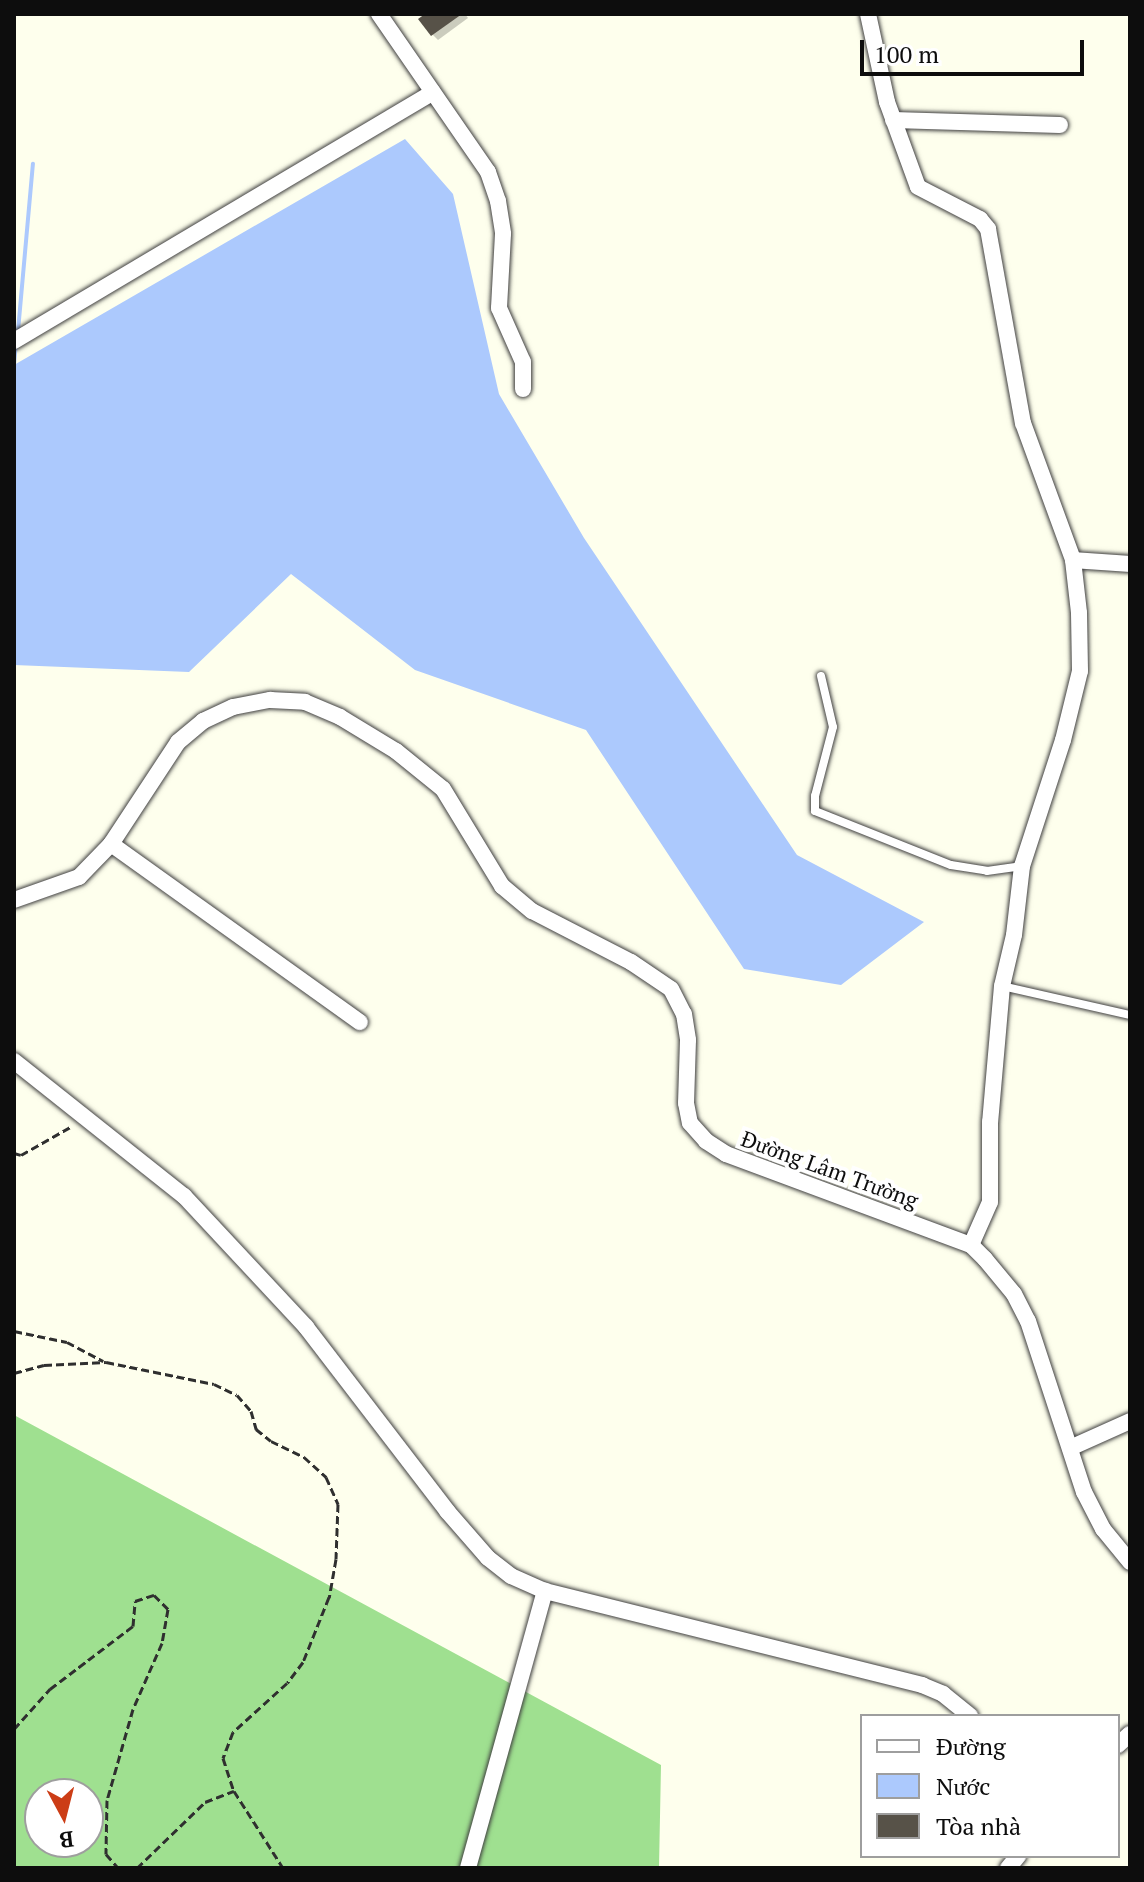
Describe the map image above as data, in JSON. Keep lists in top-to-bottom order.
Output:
{
  "streets": {
    "street": ["Đường Lâm Trường"]
  },
  "legend": ["Đường", "Nước", "Tòa nhà"],
  "scale_bar": "100 m",
  "north": "bottom"
}
